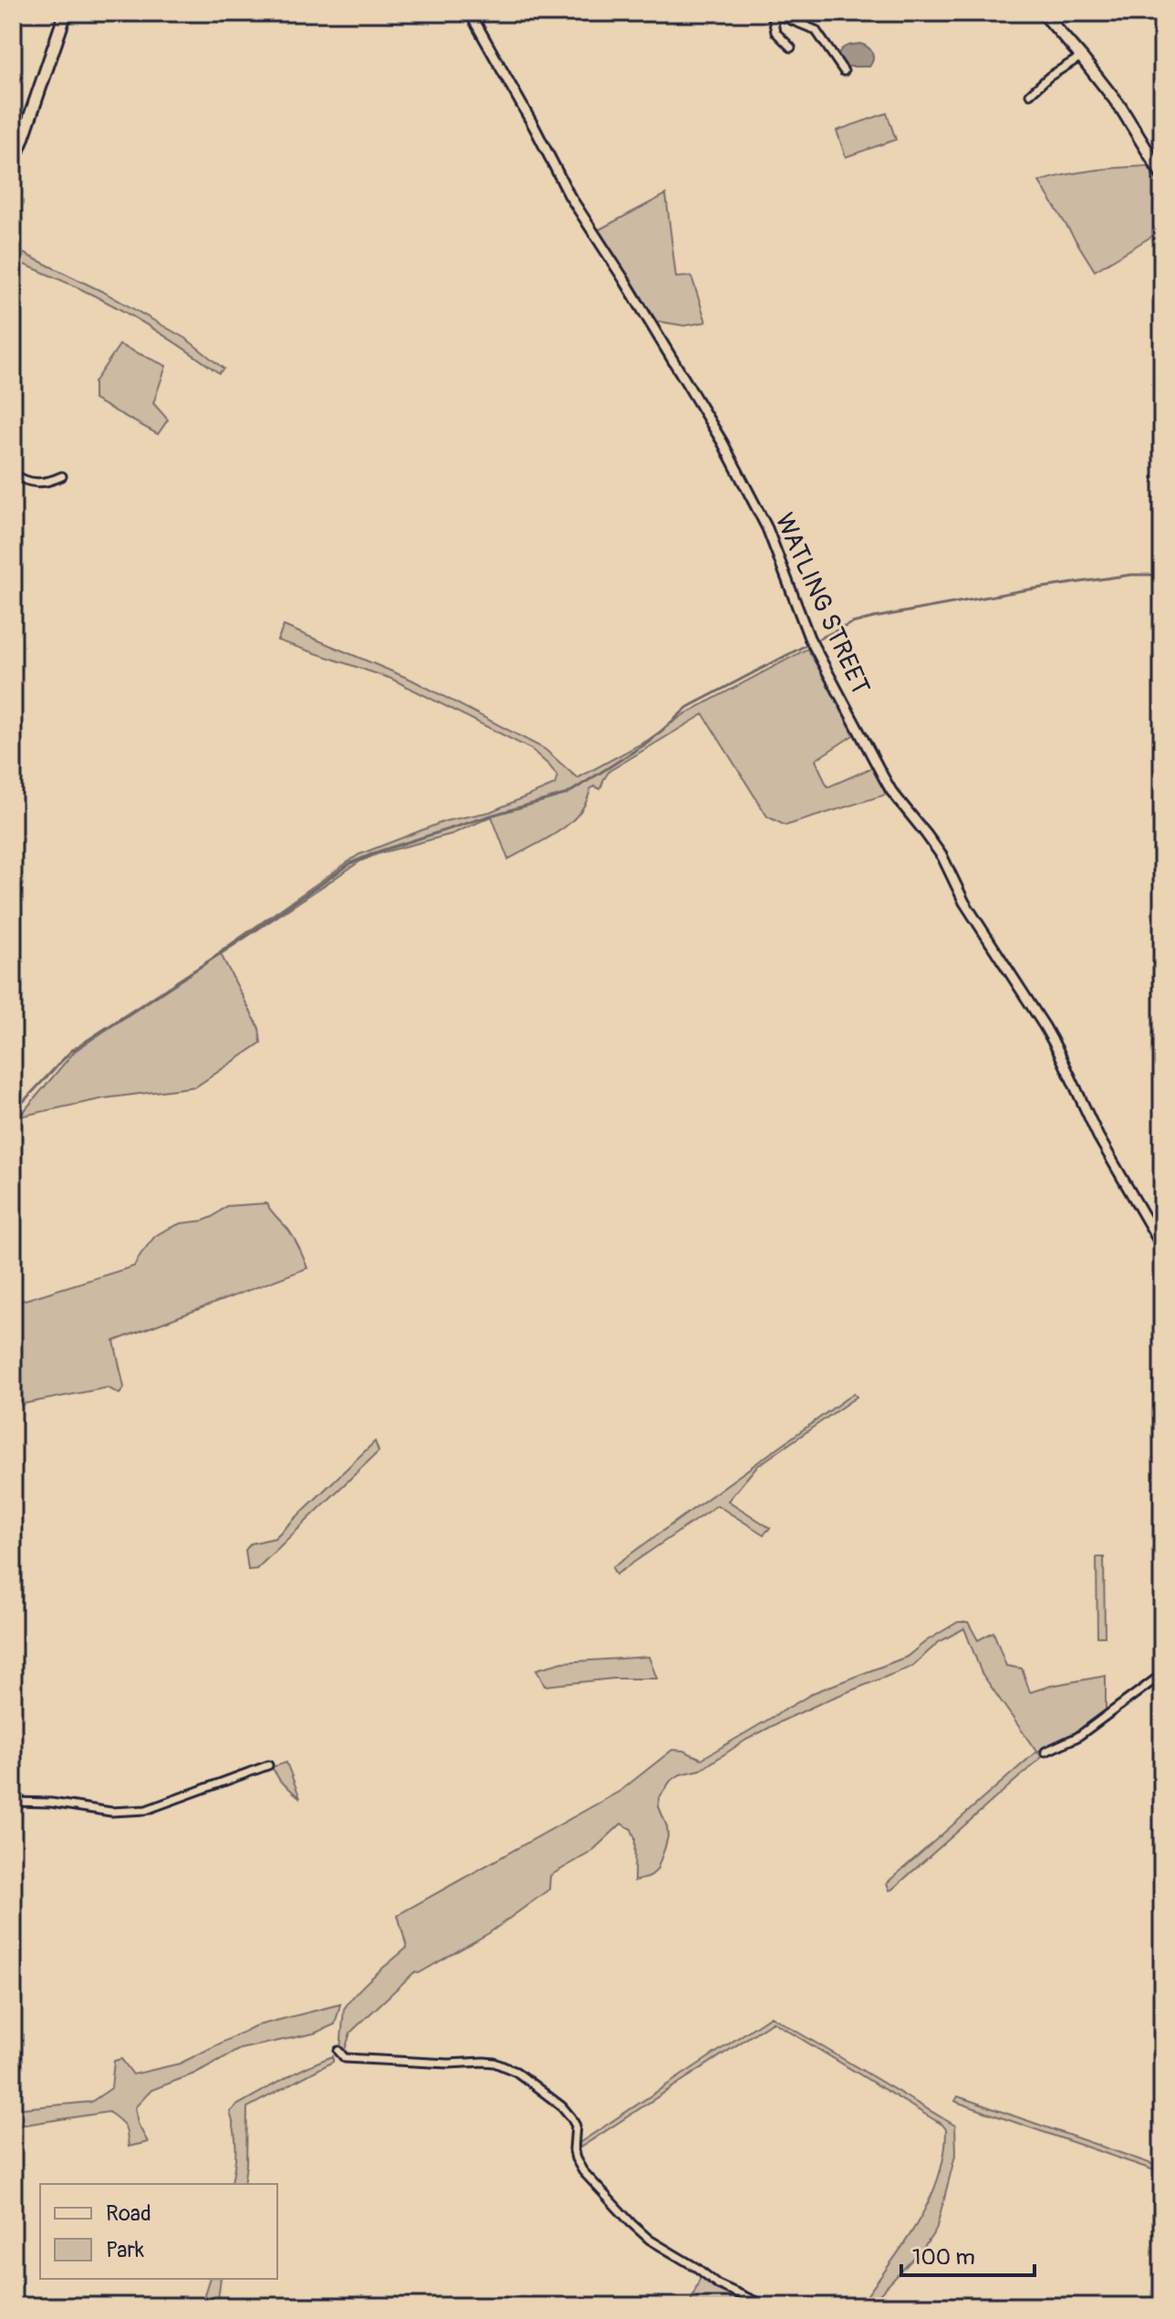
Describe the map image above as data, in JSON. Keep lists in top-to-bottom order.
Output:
{
  "streets": {
    "street": ["WATLING STREET"]
  },
  "legend": ["Road", "Park"],
  "scale_bar": "100 m"
}
